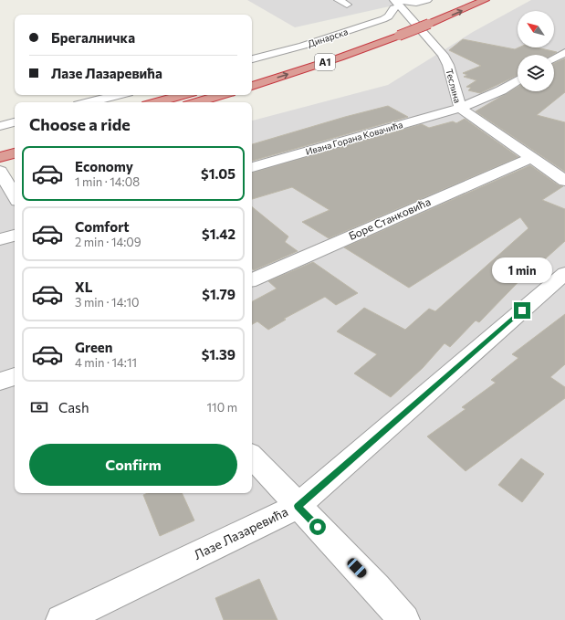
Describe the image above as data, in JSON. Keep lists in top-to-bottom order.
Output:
{
  "streets": {
    "highway": ["A1"],
    "street": [
      "Динарска",
      "Теслина",
      "Ивана Горана Ковачића",
      "Боре Станковића",
      "Лазе Лазаревића"
    ]
  },
  "crossings": [
    ["Динарска", "Теслина"],
    ["Теслина", "Ивана Горана Ковачића"],
    ["Теслина", "Боре Станковића"]
  ],
  "north": "top left",
  "page": {
    "banner": ["Брегалничка", "Лазе Лазаревића"],
    "heading": "Choose a ride",
    "list": [
      {
        "name": "Economy",
        "note": "1 min · 14:08",
        "value": "$1.05"
      },
      {
        "name": "Comfort",
        "note": "2 min · 14:09",
        "value": "$1.42"
      },
      {
        "name": "XL",
        "note": "3 min · 14:10",
        "value": "$1.79"
      },
      {
        "name": "Green",
        "note": "4 min · 14:11",
        "value": "$1.39"
      }
    ],
    "bubble": "1 min",
    "pay": ["Cash", "110 m"],
    "buttons": "Confirm"
  }
}
